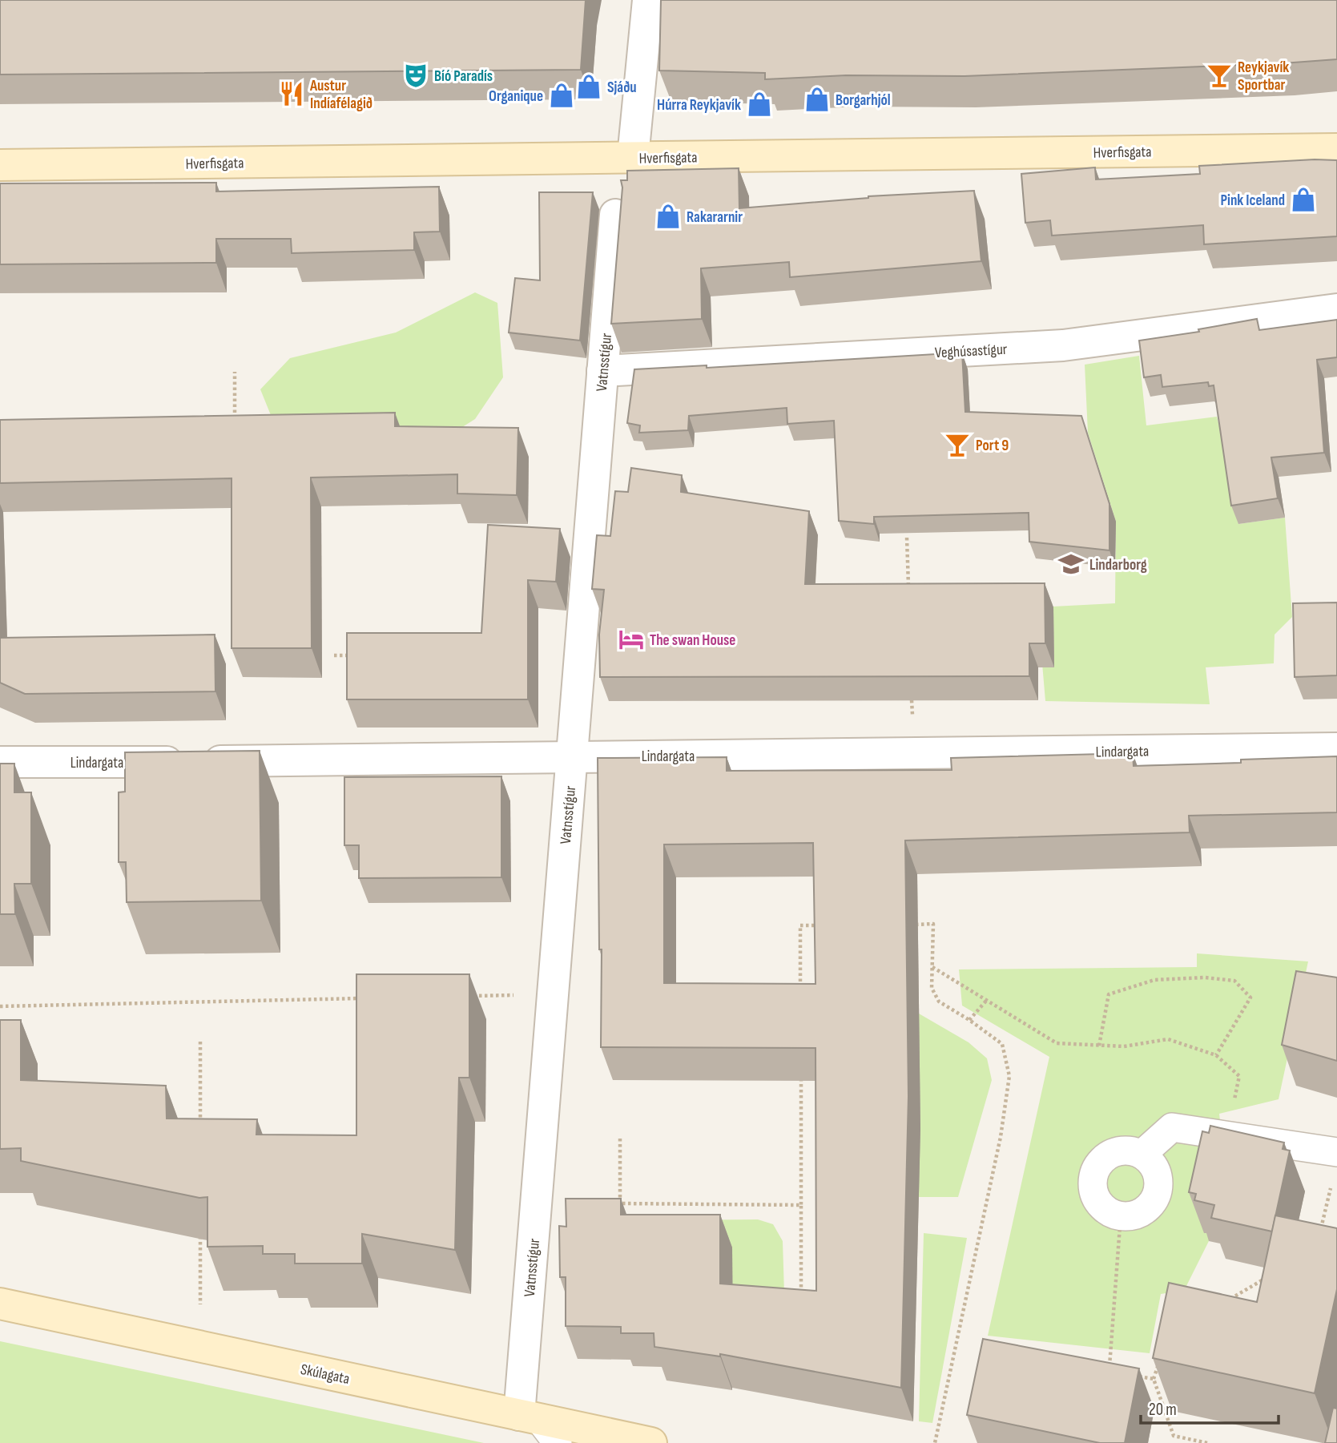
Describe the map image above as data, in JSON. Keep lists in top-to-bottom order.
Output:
{
  "streets": {
    "street": [
      "Hverfisgata",
      "Veghúsastígur",
      "Vatnsstígur",
      "Lindargata",
      "Skúlagata"
    ]
  },
  "crossings": [
    ["Veghúsastígur", "Vatnsstígur"],
    ["Vatnsstígur", "Lindargata"],
    ["Vatnsstígur", "Skúlagata"]
  ],
  "places": {
    "theatre": ["Bíó Paradís"],
    "bar": ["Reykjavík Sportbar", "Port 9"],
    "shop": [
      "Sjáðu",
      "Organique",
      "Borgarhjól",
      "Húrra Reykjavík",
      "Pink Iceland",
      "Rakararnir"
    ],
    "restaurant": ["Austur Indíafélagið"],
    "school or university": ["Lindarborg"],
    "hotel": ["The swan House"]
  },
  "scale_bar": "20 m"
}
